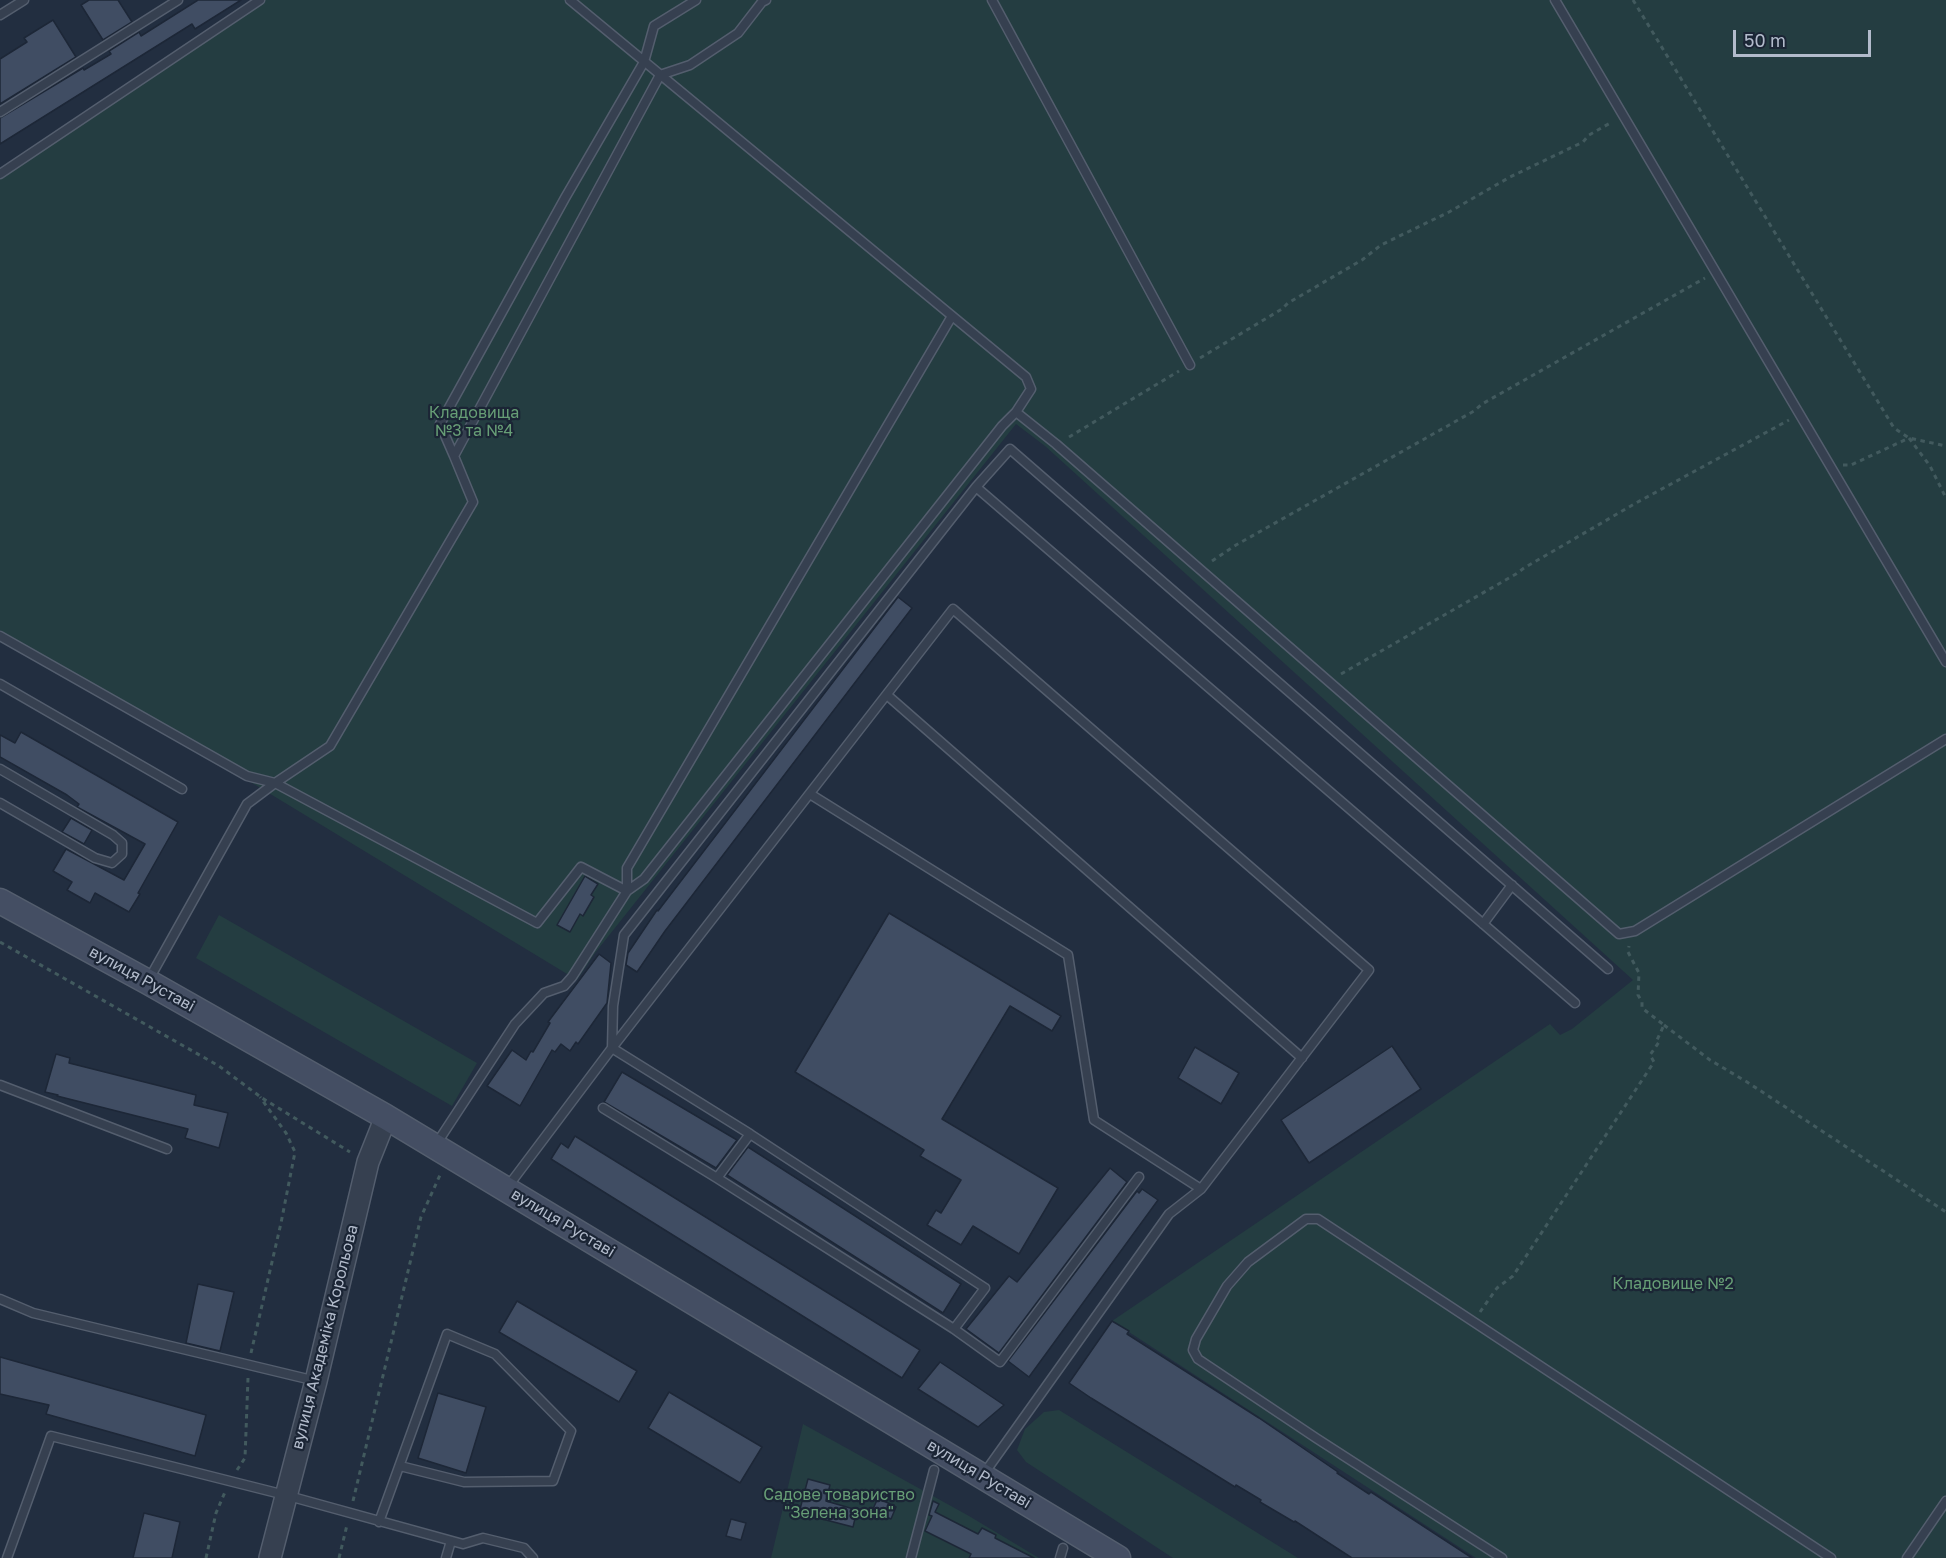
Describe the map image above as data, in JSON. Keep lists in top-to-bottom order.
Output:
{
  "streets": {
    "main road": ["вулиця Руставі"],
    "street": ["вулиця Академіка Корольова"]
  },
  "crossings": [
    ["вулиця Руставі", "вулиця Академіка Корольова"]
  ],
  "parks": ["Кладовища №3 та №4", "Кладовище №2", "Садове товариство \"Зелена зона\""],
  "scale_bar": "50 m"
}
